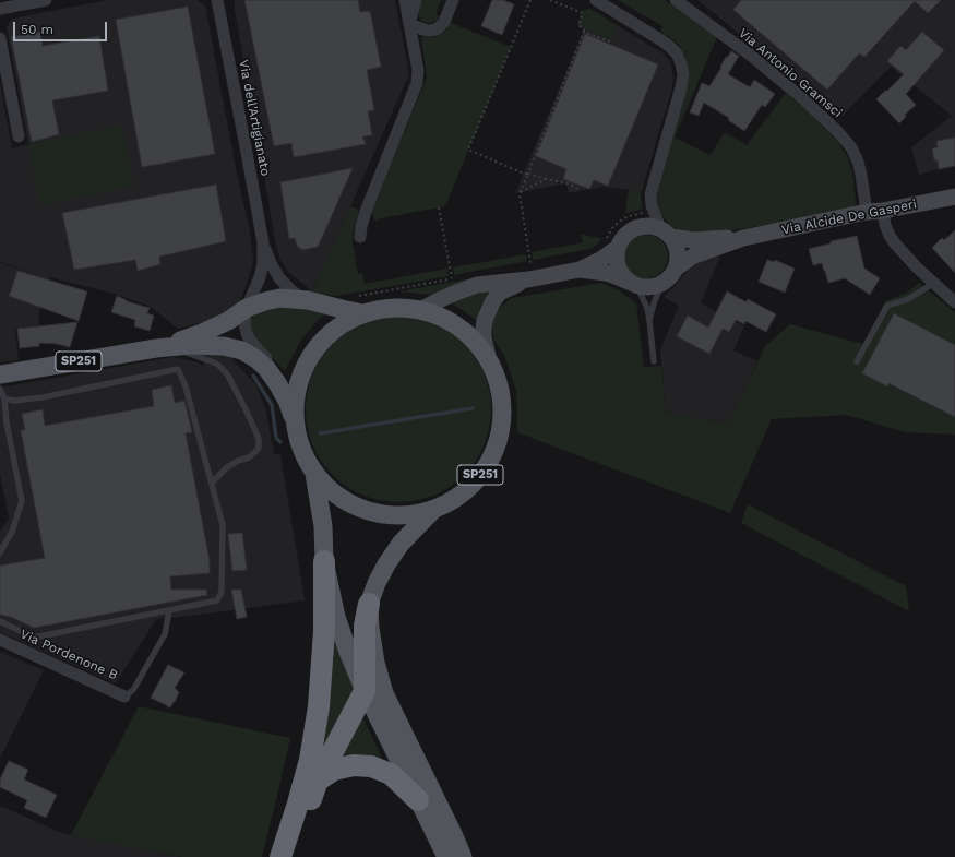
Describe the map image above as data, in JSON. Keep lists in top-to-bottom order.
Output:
{
  "streets": {
    "main road": ["Via Alcide De Gasperi", "SP251"],
    "street": ["Via Antonio Gramsci", "Via dell'Artigianato", "Via Pordenone B"]
  },
  "crossings": [
    ["Via Antonio Gramsci", "Via Alcide De Gasperi"]
  ],
  "scale_bar": "50 m"
}
